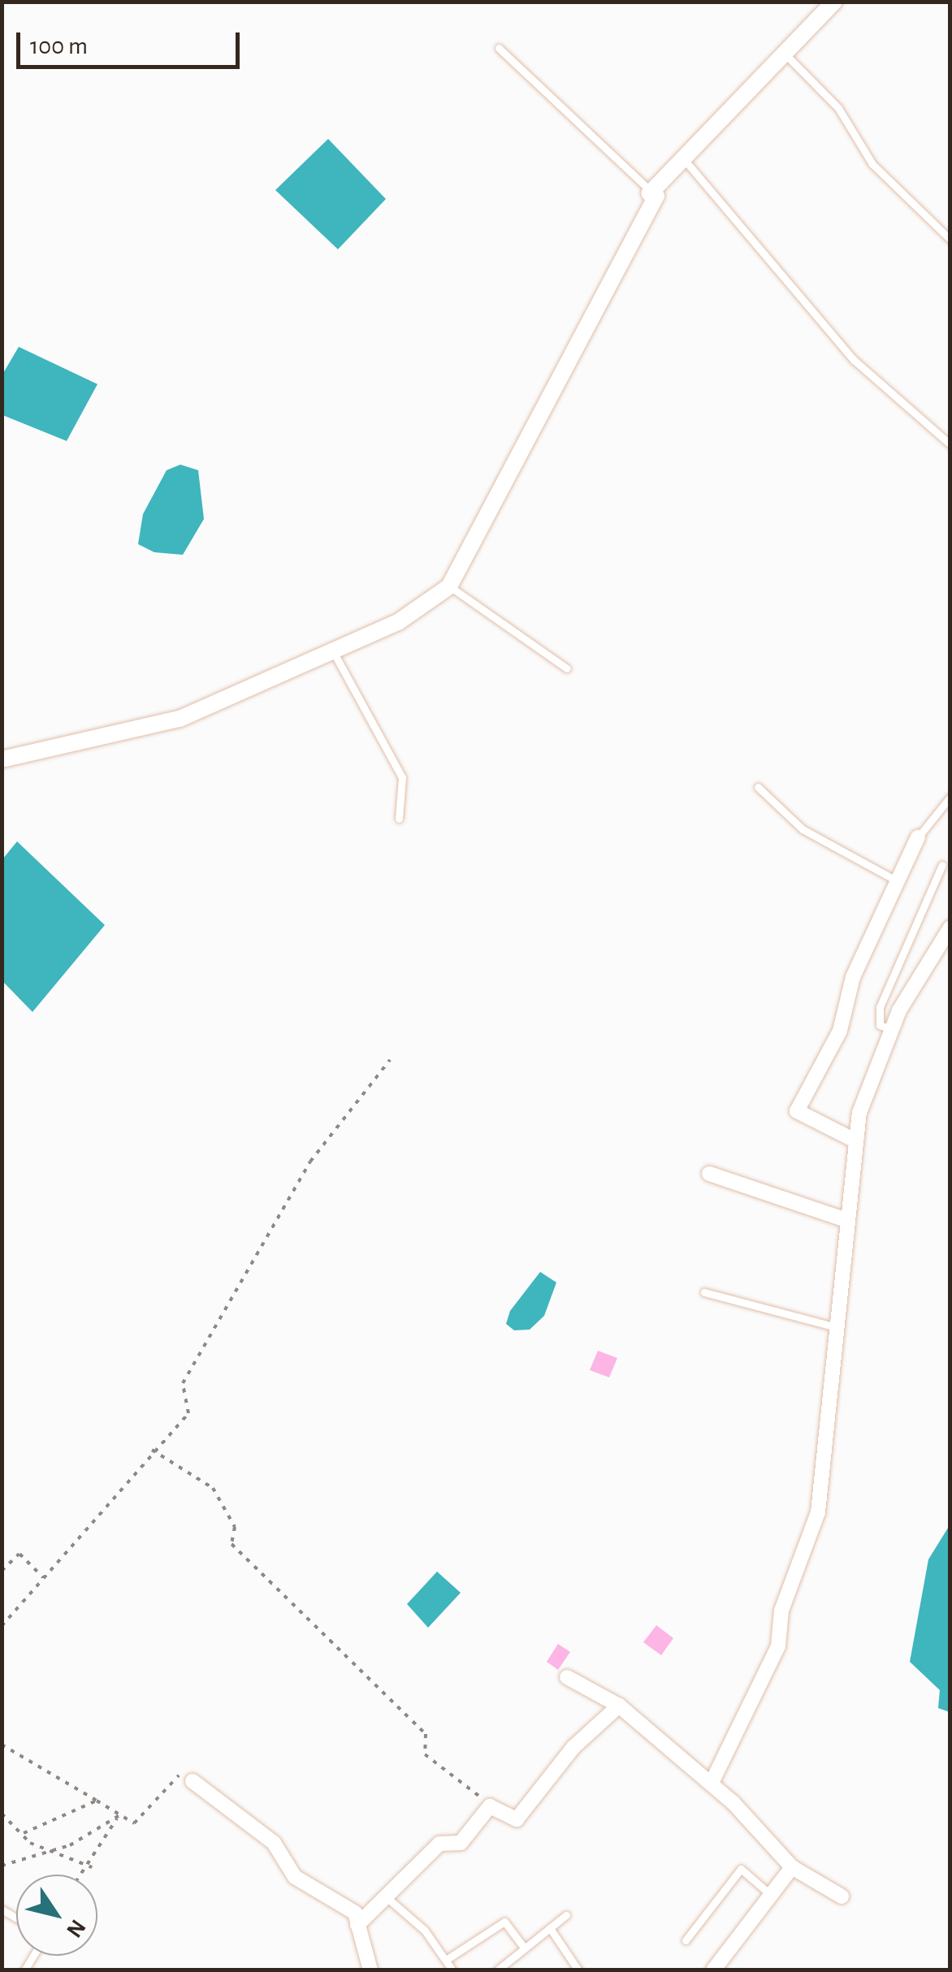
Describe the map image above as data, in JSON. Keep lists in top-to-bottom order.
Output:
{
  "scale_bar": "100 m",
  "north": "bottom right"
}
